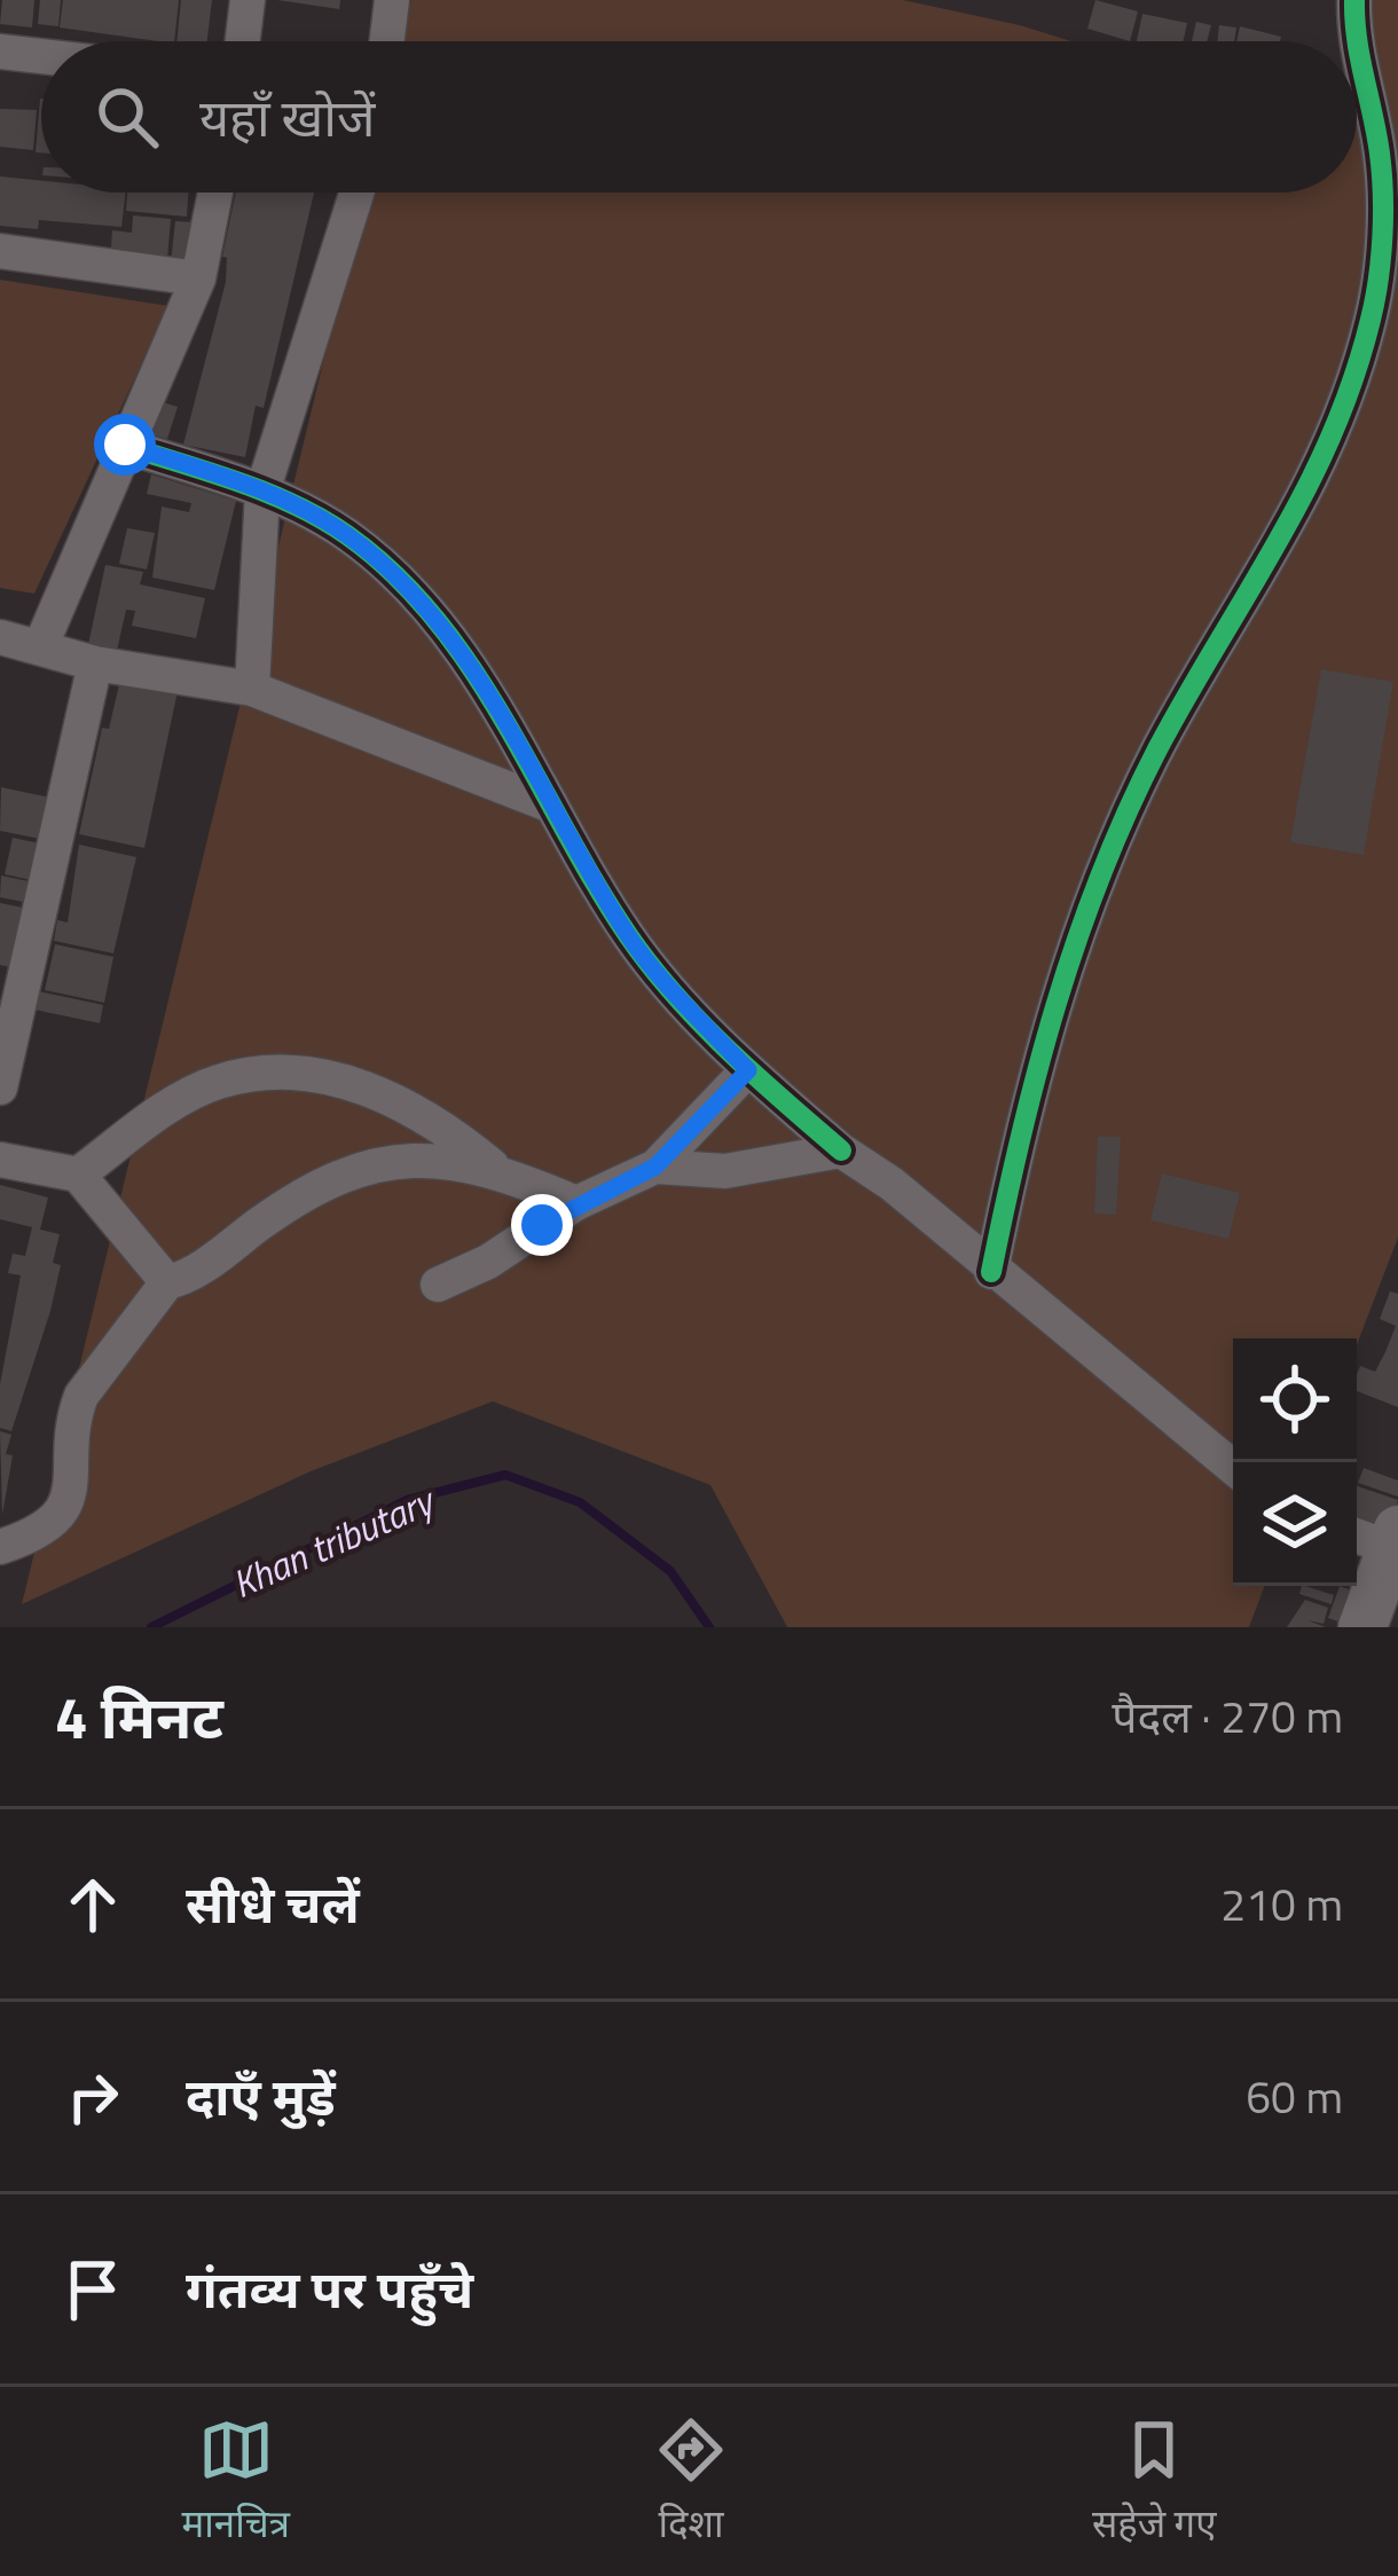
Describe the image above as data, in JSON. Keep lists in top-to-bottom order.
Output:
{
  "water": ["Khan tributary"],
  "page": {
    "search": "यहाँ खोजें",
    "heading": ["4 मिनट", "पैदल · 270 m"],
    "list": [
      ["सीधे चलें", "210 m"],
      ["दाएँ मुड़ें", "60 m"],
      "गंतव्य पर पहुँचे"
    ],
    "nav": ["मानचित्र", "दिशा", "सहेजे गए"]
  }
}
